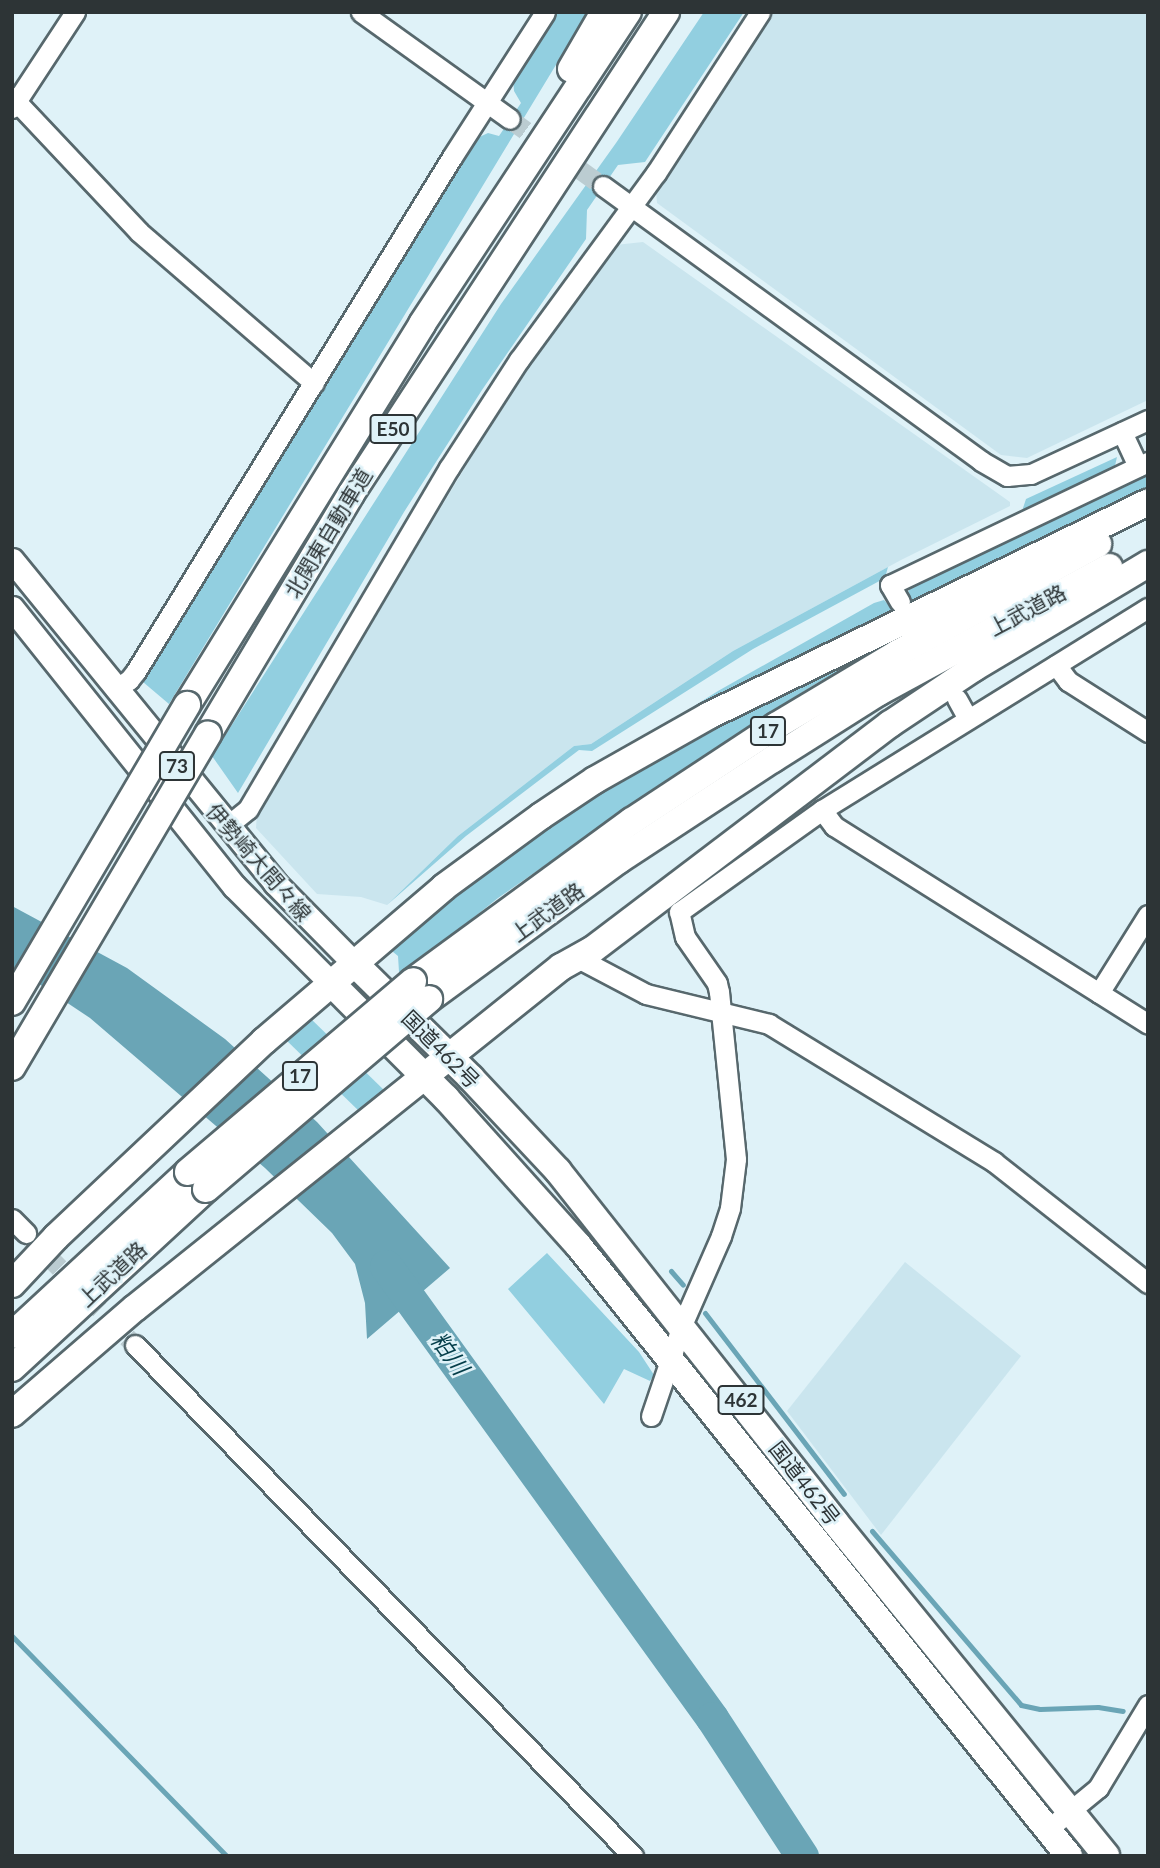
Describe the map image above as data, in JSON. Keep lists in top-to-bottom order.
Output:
{
  "streets": {
    "highway": [
      "E50",
      "北関東自動車道",
      "上武道路",
      "17",
      "国道462号",
      "462"
    ],
    "main road": ["73", "伊勢崎大間々線"]
  },
  "crossings": [
    ["伊勢崎大間々線", "国道462号"]
  ],
  "water": ["粕川"]
}
